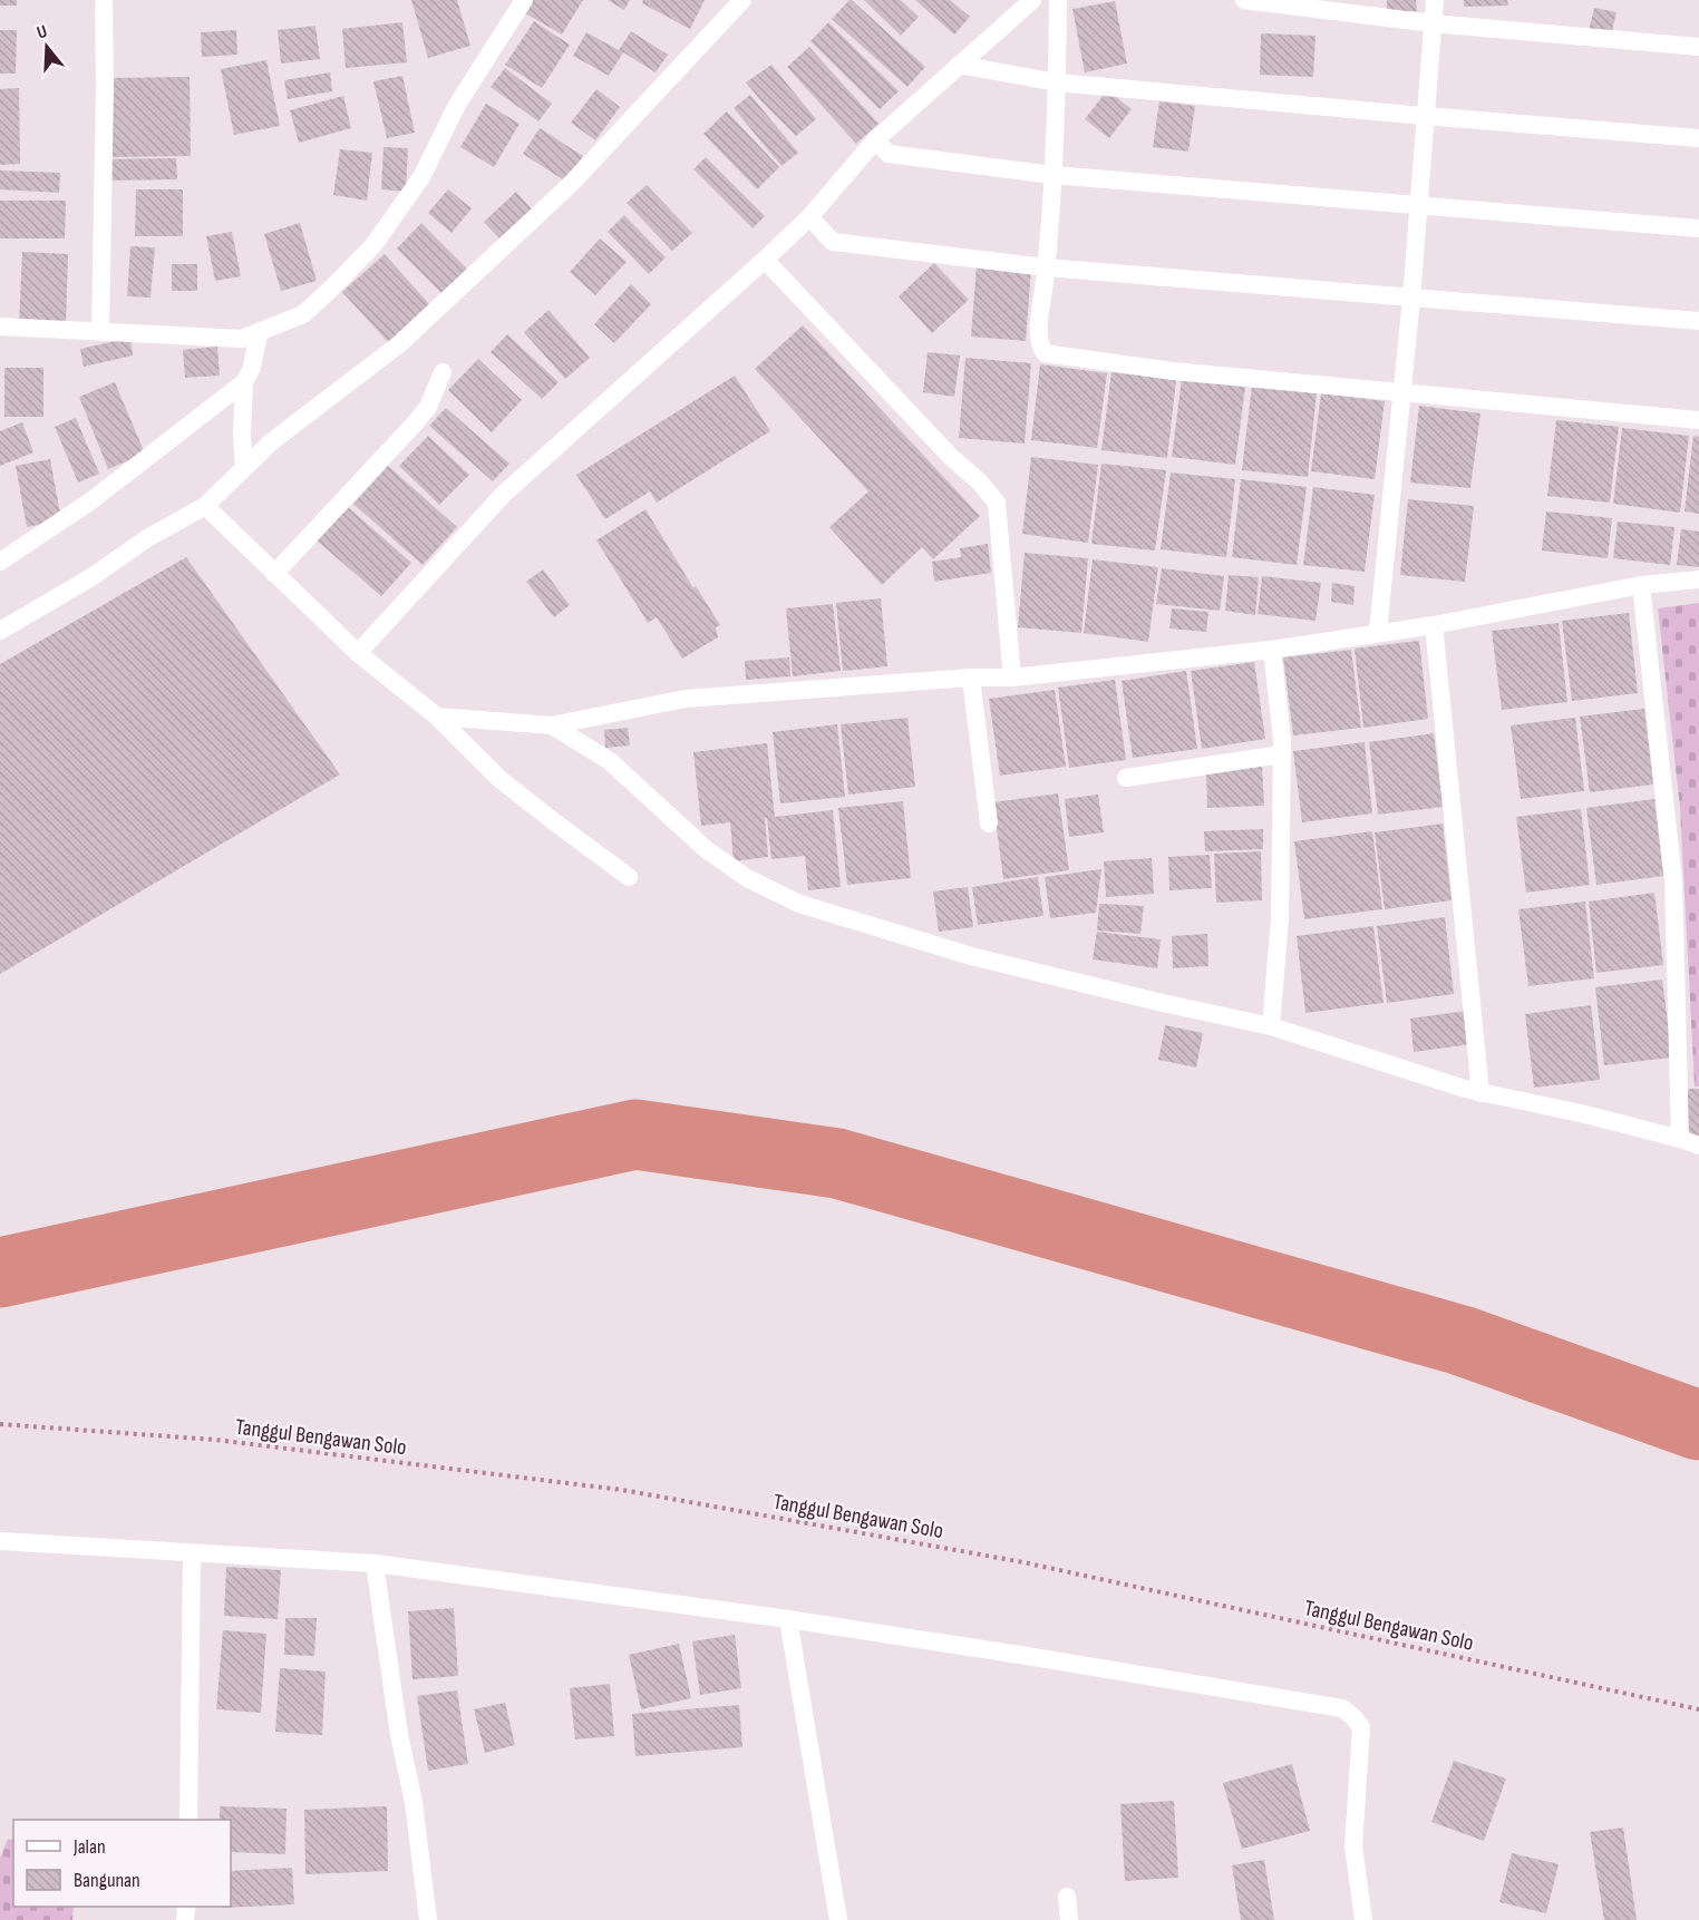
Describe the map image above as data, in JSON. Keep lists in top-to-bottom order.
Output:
{
  "streets": {
    "path": ["Tanggul Bengawan Solo"]
  },
  "legend": ["Jalan", "Bangunan"],
  "north": "top"
}
